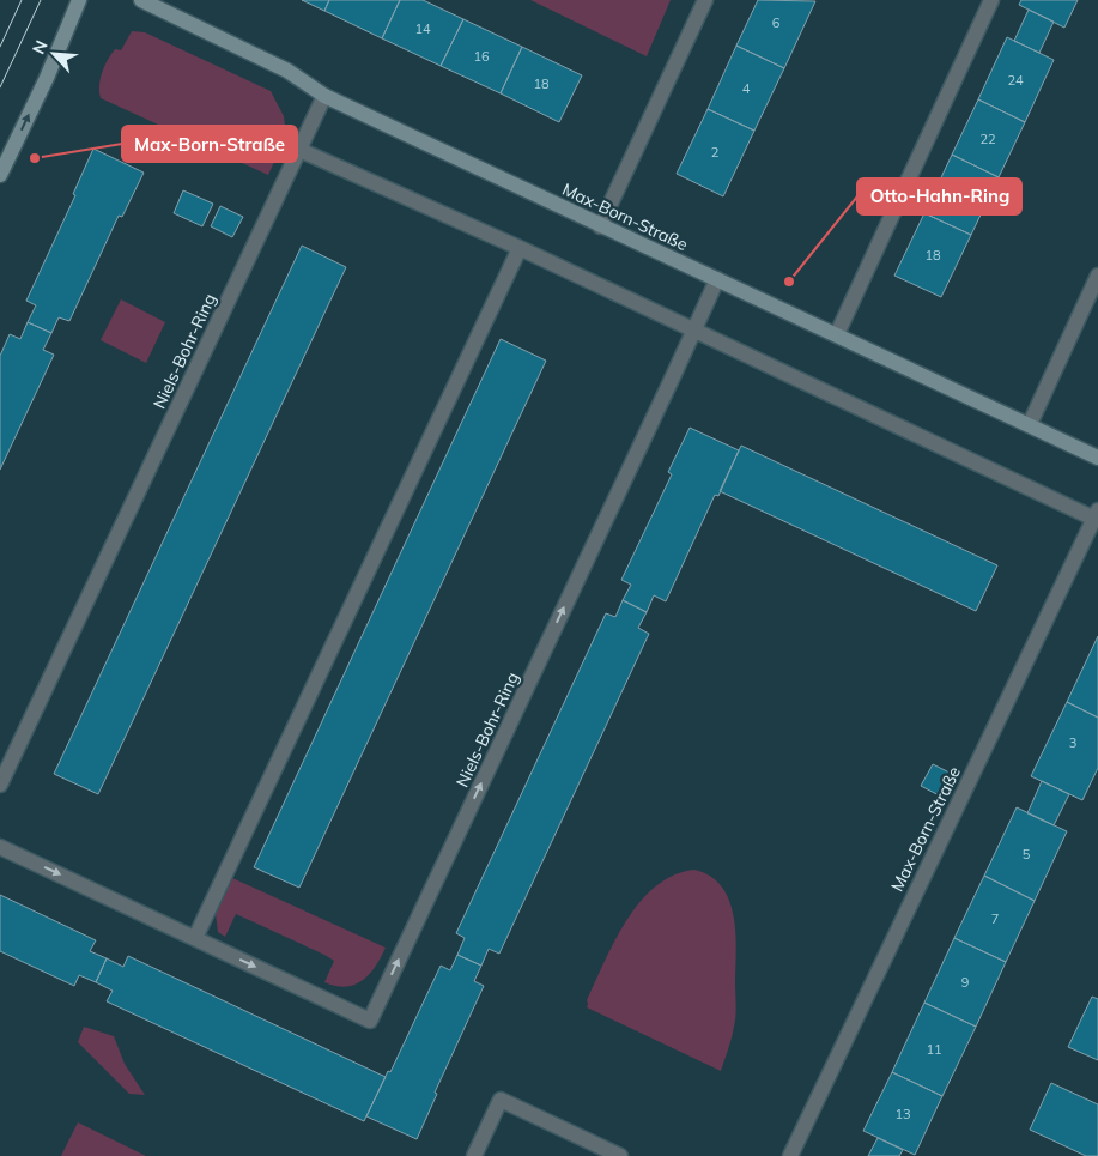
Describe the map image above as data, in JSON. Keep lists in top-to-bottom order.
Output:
{
  "streets": {
    "street": ["Max-Born-Straße", "Niels-Bohr-Ring"]
  },
  "crossings": [
    ["Max-Born-Straße", "Niels-Bohr-Ring"]
  ],
  "places": ["Max-Born-Straße", "Otto-Hahn-Ring"],
  "house_numbers": [
    "6",
    "14",
    "16",
    "24",
    "18",
    "4",
    "22",
    "2",
    "18",
    "3",
    "5",
    "7",
    "9",
    "11",
    "13"
  ],
  "north": "top left"
}
